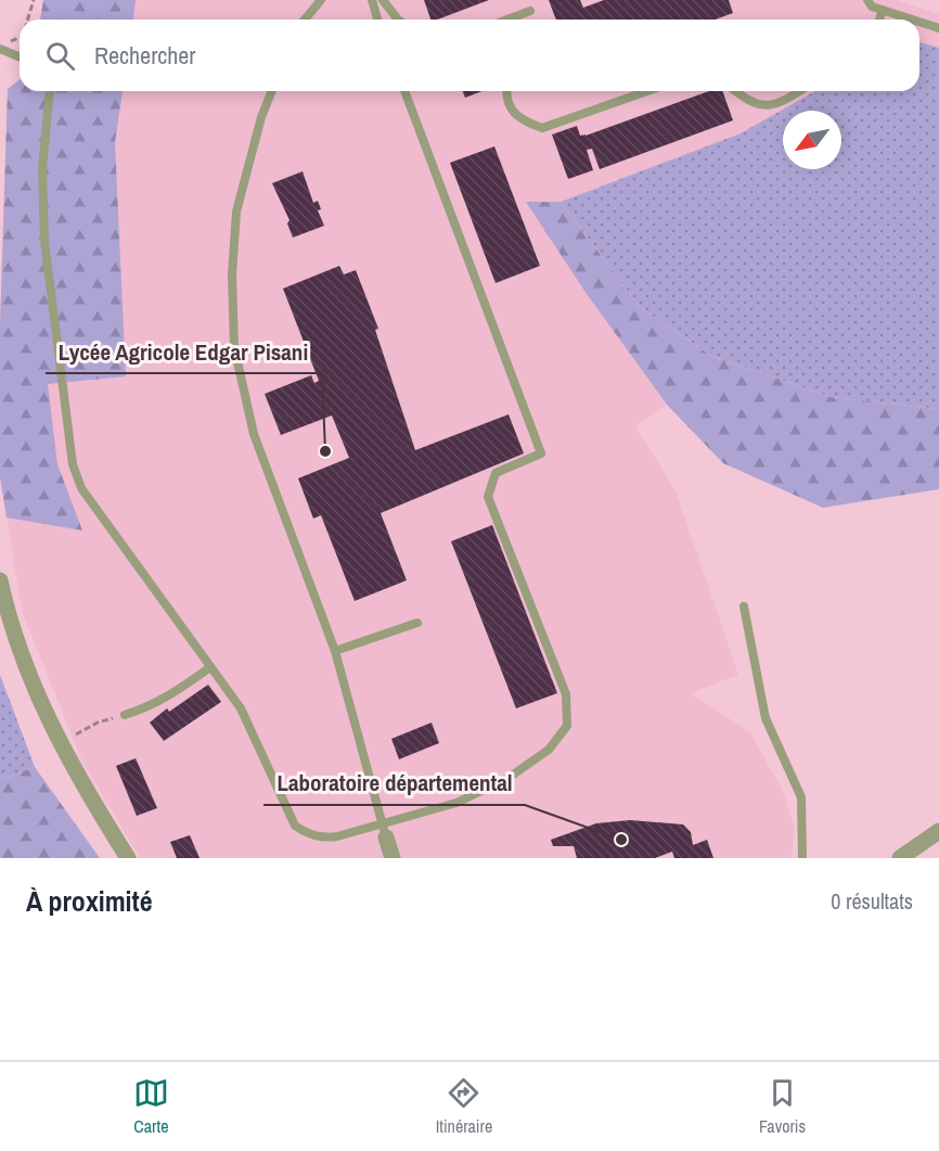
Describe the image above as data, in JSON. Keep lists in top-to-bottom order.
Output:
{
  "places": ["Lycée Agricole Edgar Pisani", "Laboratoire départemental"],
  "north": "bottom left",
  "page": {
    "search": "Rechercher",
    "heading": ["À proximité", "0 résultats"],
    "nav": ["Carte", "Itinéraire", "Favoris"]
  }
}
